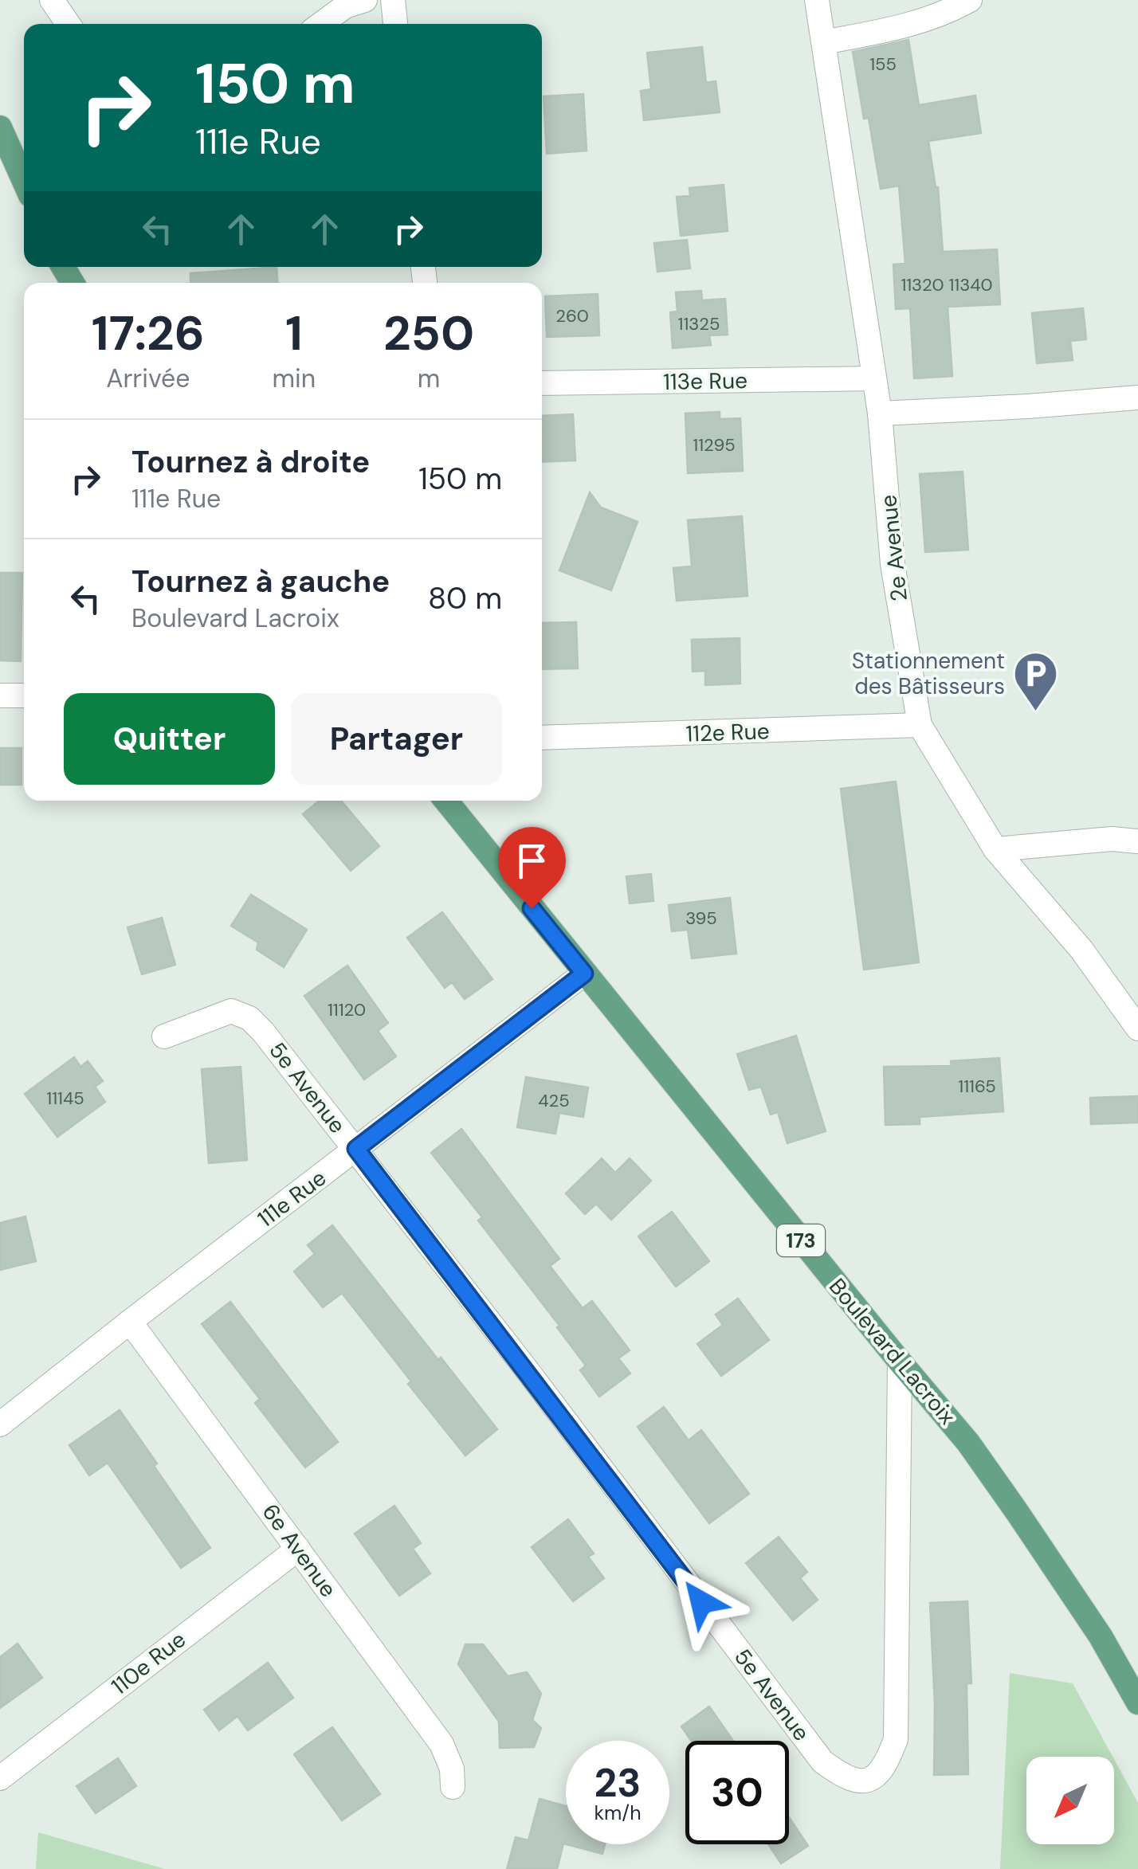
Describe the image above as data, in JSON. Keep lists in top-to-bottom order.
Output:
{
  "streets": {
    "main road": ["173", "Boulevard Lacroix"],
    "street": [
      "113e Rue",
      "2e Avenue",
      "112e Rue",
      "5e Avenue",
      "111e Rue",
      "6e Avenue",
      "110e Rue"
    ]
  },
  "crossings": [
    ["113e Rue", "2e Avenue"],
    ["2e Avenue", "112e Rue"],
    ["5e Avenue", "111e Rue"],
    ["5e Avenue", "Boulevard Lacroix"],
    ["111e Rue", "Boulevard Lacroix"],
    ["111e Rue", "6e Avenue"],
    ["6e Avenue", "110e Rue"]
  ],
  "places": {
    "parking": ["Stationnement des Bâtisseurs"]
  },
  "house_numbers": [
    "155",
    "11320 11340",
    "260",
    "11325",
    "11295",
    "395",
    "11120",
    "11165",
    "11145",
    "425"
  ],
  "north": "bottom left",
  "page": {
    "turn": ["150 m", "111e Rue"],
    "eta": [
      "17:26",
      "Arrivée",
      "1",
      "min",
      "250",
      "m"
    ],
    "list": [
      {
        "name": "Tournez à droite",
        "note": "111e Rue",
        "value": "150 m"
      },
      {
        "name": "Tournez à gauche",
        "note": "Boulevard Lacroix",
        "value": "80 m"
      }
    ],
    "buttons": ["Quitter", "Partager"],
    "speed": "23 km/h",
    "limit": "30"
  }
}
